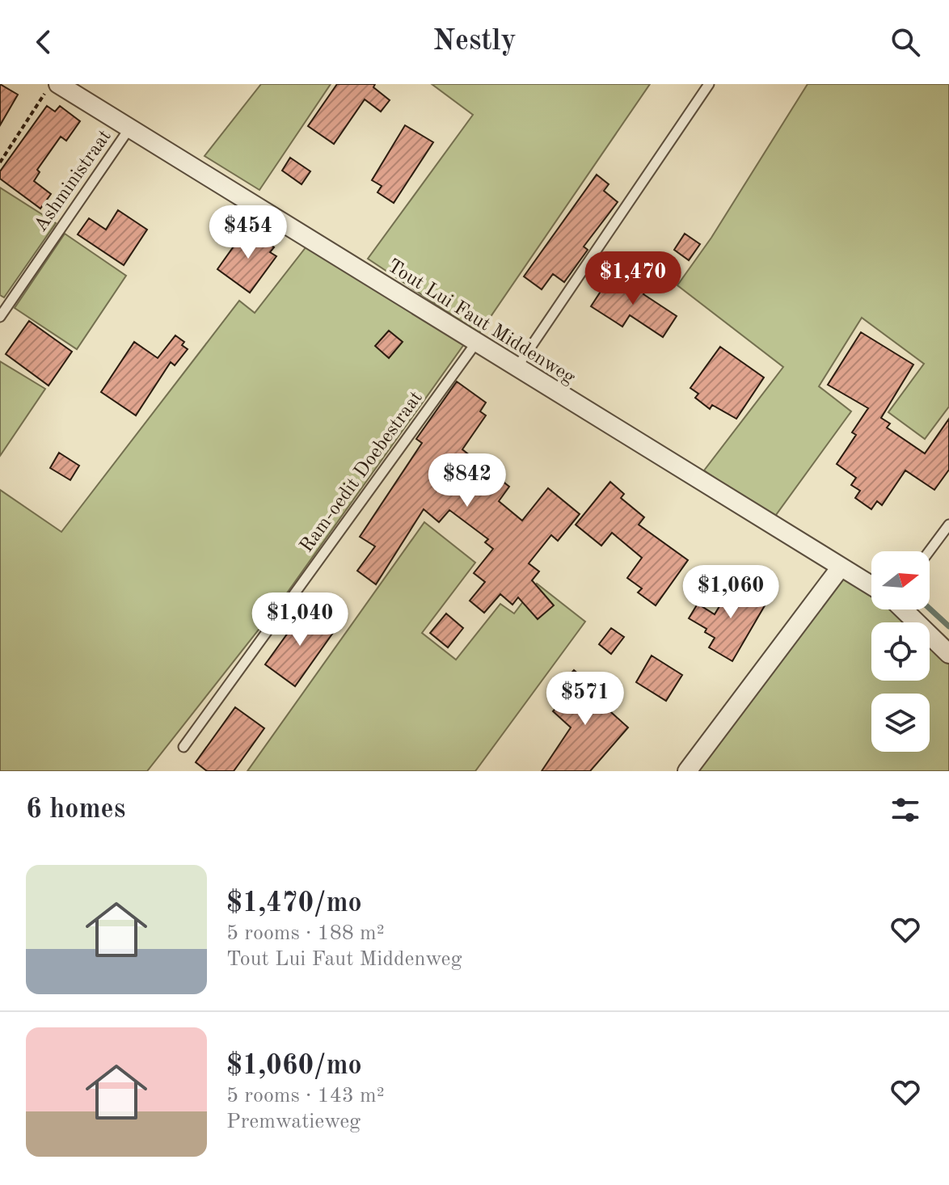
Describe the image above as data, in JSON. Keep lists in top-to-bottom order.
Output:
{
  "streets": {
    "street": ["Tout Lui Faut Middenweg"],
    "lane": ["Ashministraat", "Ram-oedit Doebestraat"]
  },
  "crossings": [
    ["Ashministraat", "Tout Lui Faut Middenweg"],
    ["Tout Lui Faut Middenweg", "Ram-oedit Doebestraat"]
  ],
  "north": "right",
  "page": {
    "header": "Nestly",
    "price": [
      "$454",
      "$1,470",
      "$842",
      "$1,060",
      "$1,040",
      "$571"
    ],
    "heading": "6 homes",
    "list": [
      {
        "name": "$1,470/mo",
        "note": "5 rooms · 188 m² · Tout Lui Faut Middenweg"
      },
      {
        "name": "$1,060/mo",
        "note": "5 rooms · 143 m² · Premwatieweg"
      }
    ]
  }
}
